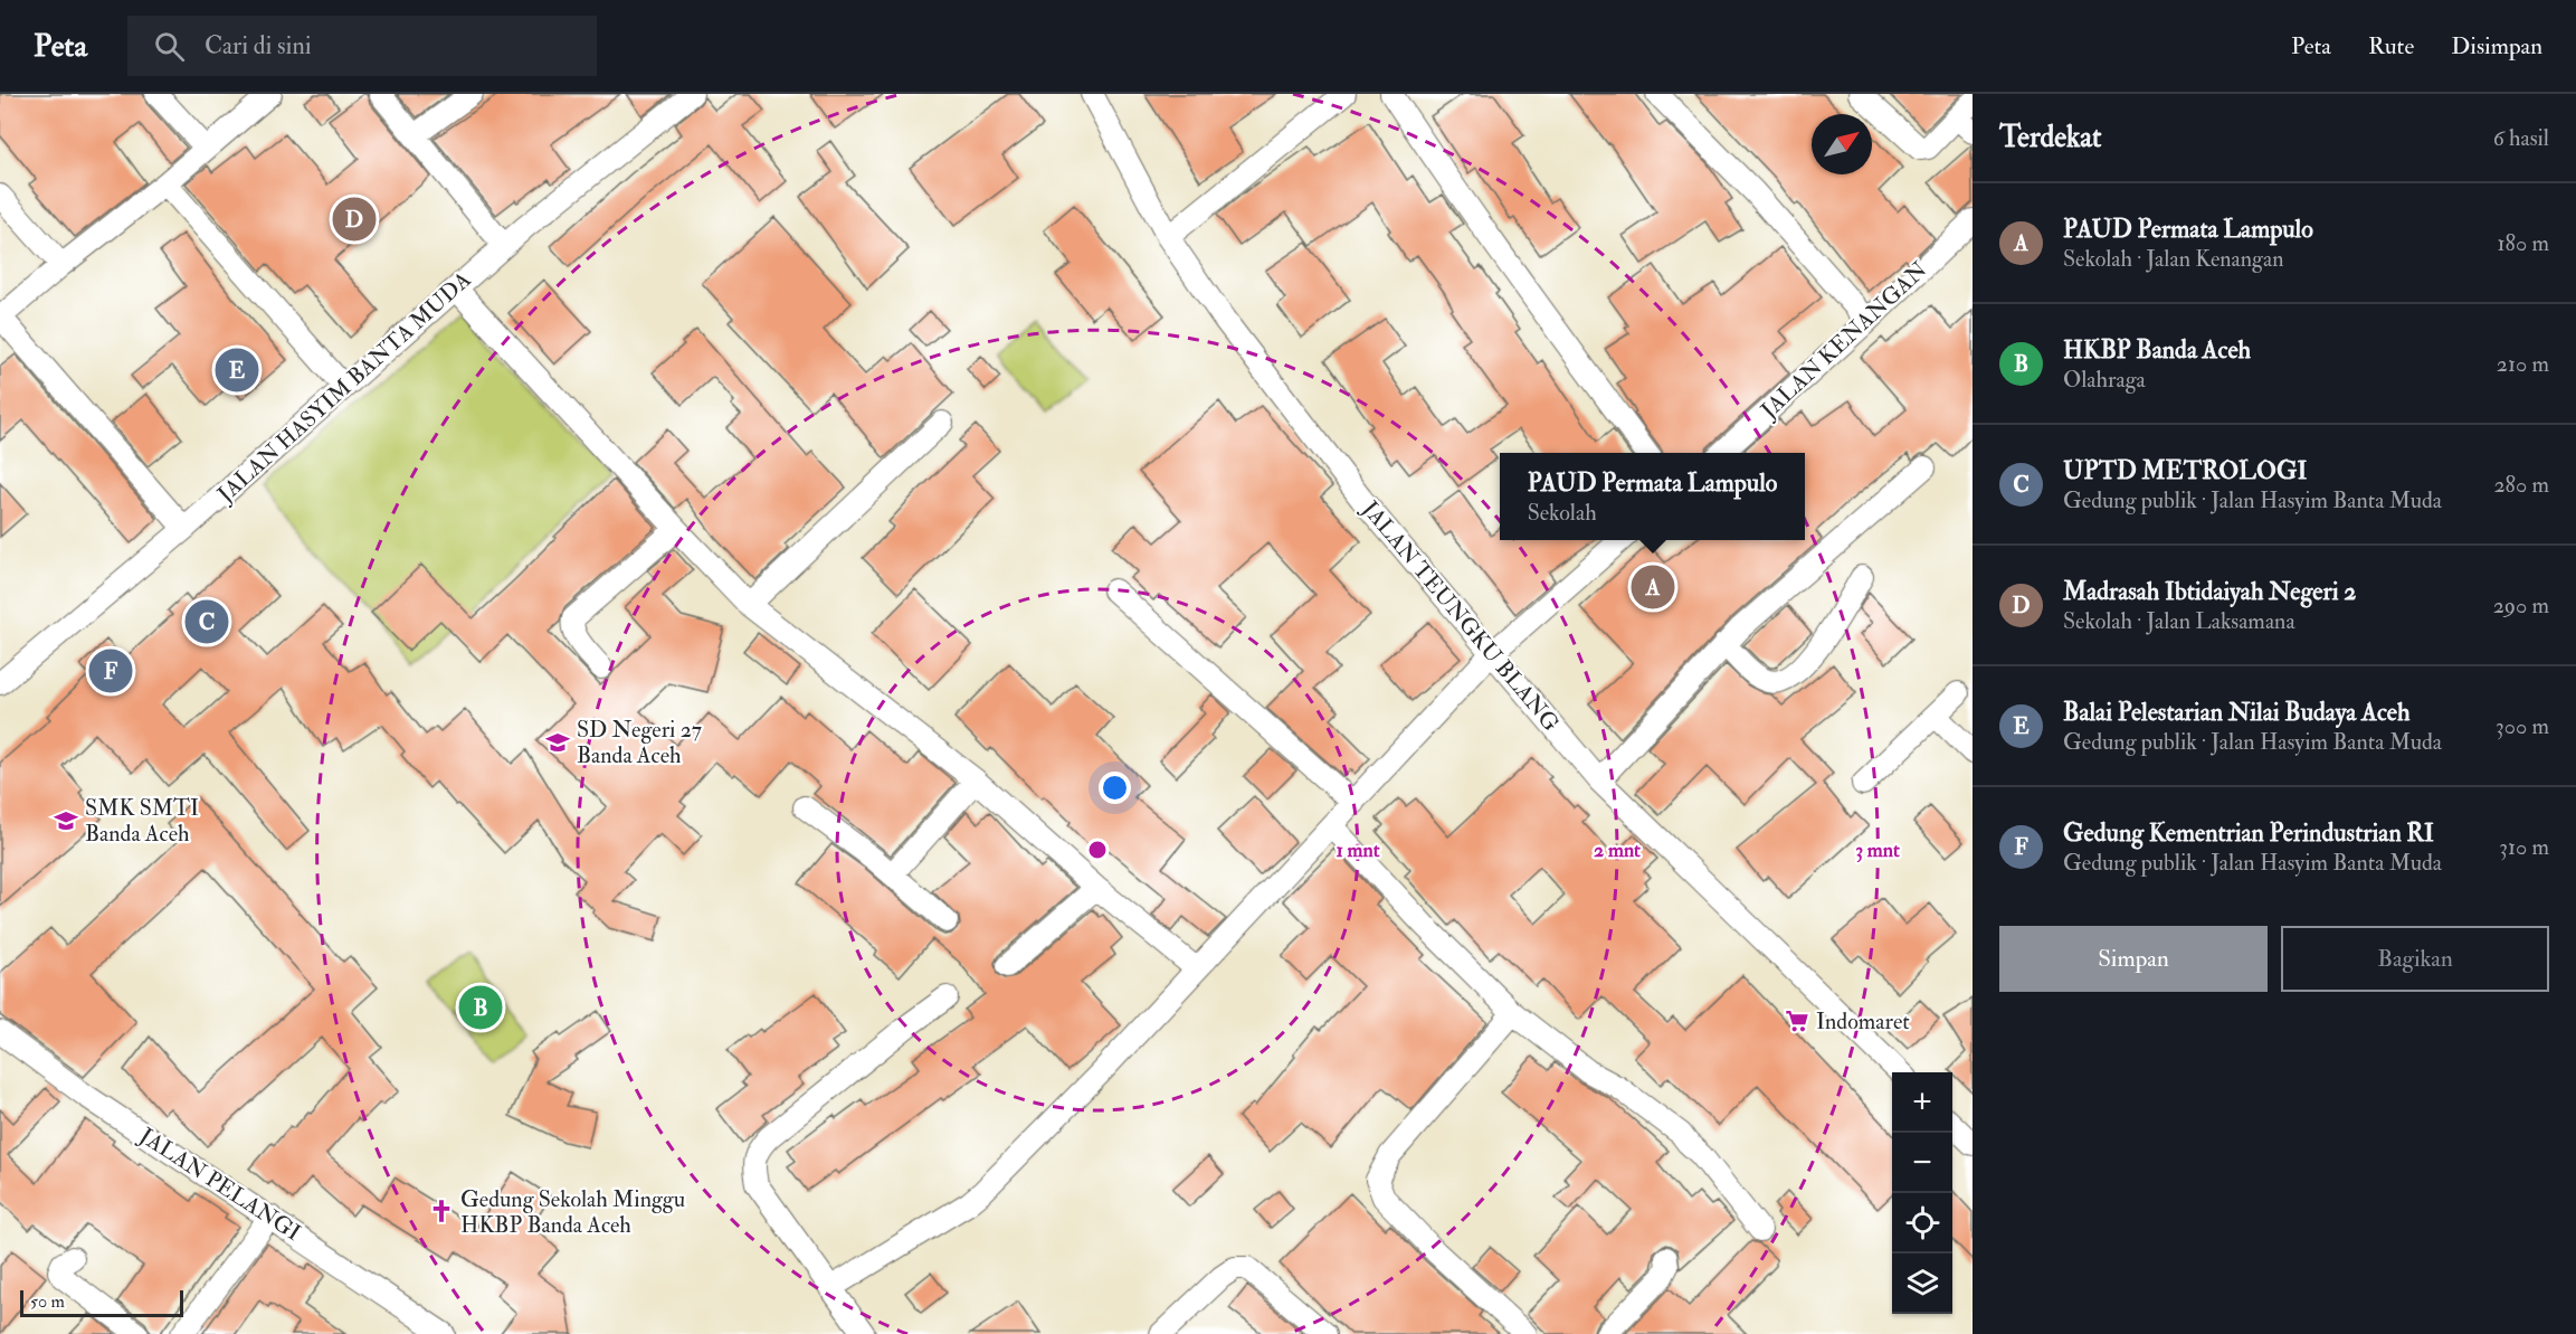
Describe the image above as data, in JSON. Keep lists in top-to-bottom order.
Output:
{
  "streets": {
    "street": [
      "JALAN KENANGAN",
      "JALAN HASYIM BANTA MUDA",
      "JALAN TEUNGKU BLANG",
      "JALAN PELANGI"
    ]
  },
  "places": {
    "school or university": ["SD Negeri 27 Banda Aceh", "SMK SMTI Banda Aceh"],
    "supermarket": ["Indomaret"],
    "church": ["Gedung Sekolah Minggu HKBP Banda Aceh"]
  },
  "scale_bar": "50 m",
  "north": "top right",
  "page": {
    "header": "Peta",
    "search": "Cari di sini",
    "nav": ["Peta", "Rute", "Disimpan"],
    "heading": ["Terdekat", "6 hasil"],
    "list": [
      {
        "mark": "A",
        "name": "PAUD Permata Lampulo",
        "note": "Sekolah · Jalan Kenangan",
        "value": "180 m"
      },
      {
        "mark": "B",
        "name": "HKBP Banda Aceh",
        "note": "Olahraga",
        "value": "210 m"
      },
      {
        "mark": "C",
        "name": "UPTD METROLOGI",
        "note": "Gedung publik · Jalan Hasyim Banta Muda",
        "value": "280 m"
      },
      {
        "mark": "D",
        "name": "Madrasah Ibtidaiyah Negeri 2",
        "note": "Sekolah · Jalan Laksamana",
        "value": "290 m"
      },
      {
        "mark": "E",
        "name": "Balai Pelestarian Nilai Budaya Aceh",
        "note": "Gedung publik · Jalan Hasyim Banta Muda",
        "value": "300 m"
      },
      {
        "mark": "F",
        "name": "Gedung Kementrian Perindustrian RI",
        "note": "Gedung publik · Jalan Hasyim Banta Muda",
        "value": "310 m"
      }
    ],
    "pins": [
      "D",
      "E",
      "A",
      "C",
      "F",
      "B"
    ],
    "popup": ["PAUD Permata Lampulo", "Sekolah"],
    "buttons": ["Simpan", "Bagikan"],
    "map_buttons": ["+", "−"],
    "scale": "50 m"
  },
  "rings": ["1 mnt", "2 mnt", "3 mnt"]
}
